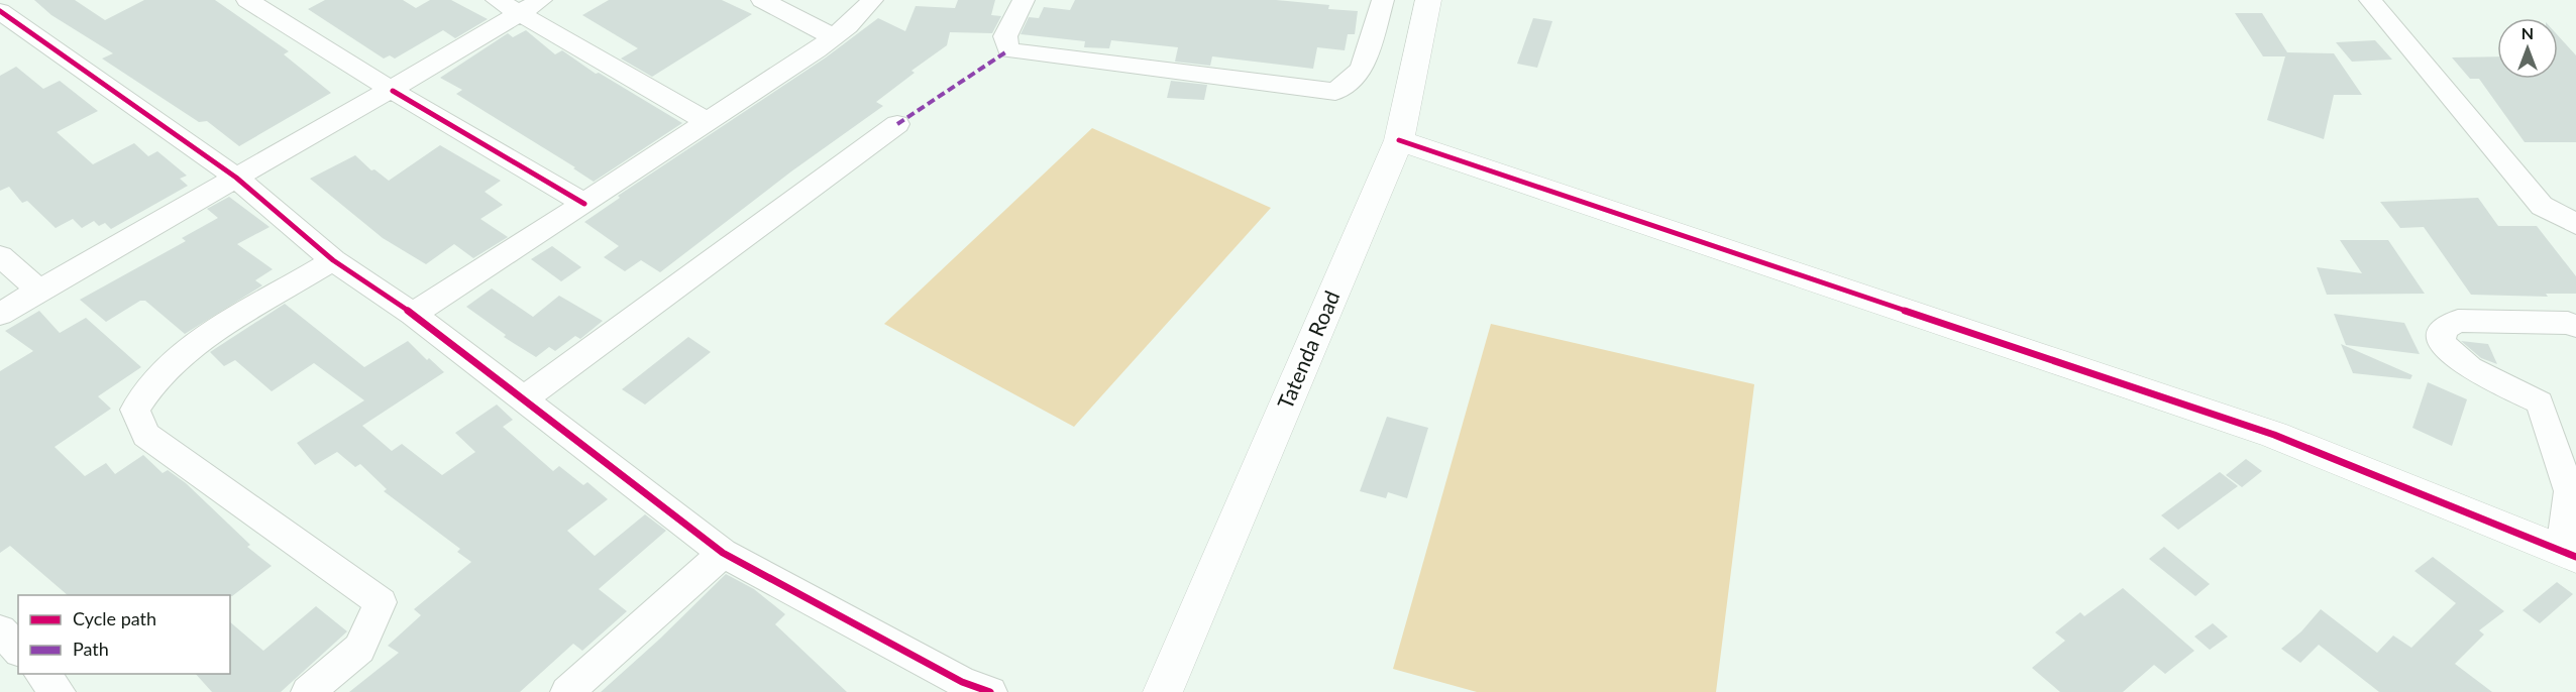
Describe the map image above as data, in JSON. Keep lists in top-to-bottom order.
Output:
{
  "streets": {
    "street": ["Tatenda Road"]
  },
  "legend": ["Cycle path", "Path"],
  "north": "top"
}
